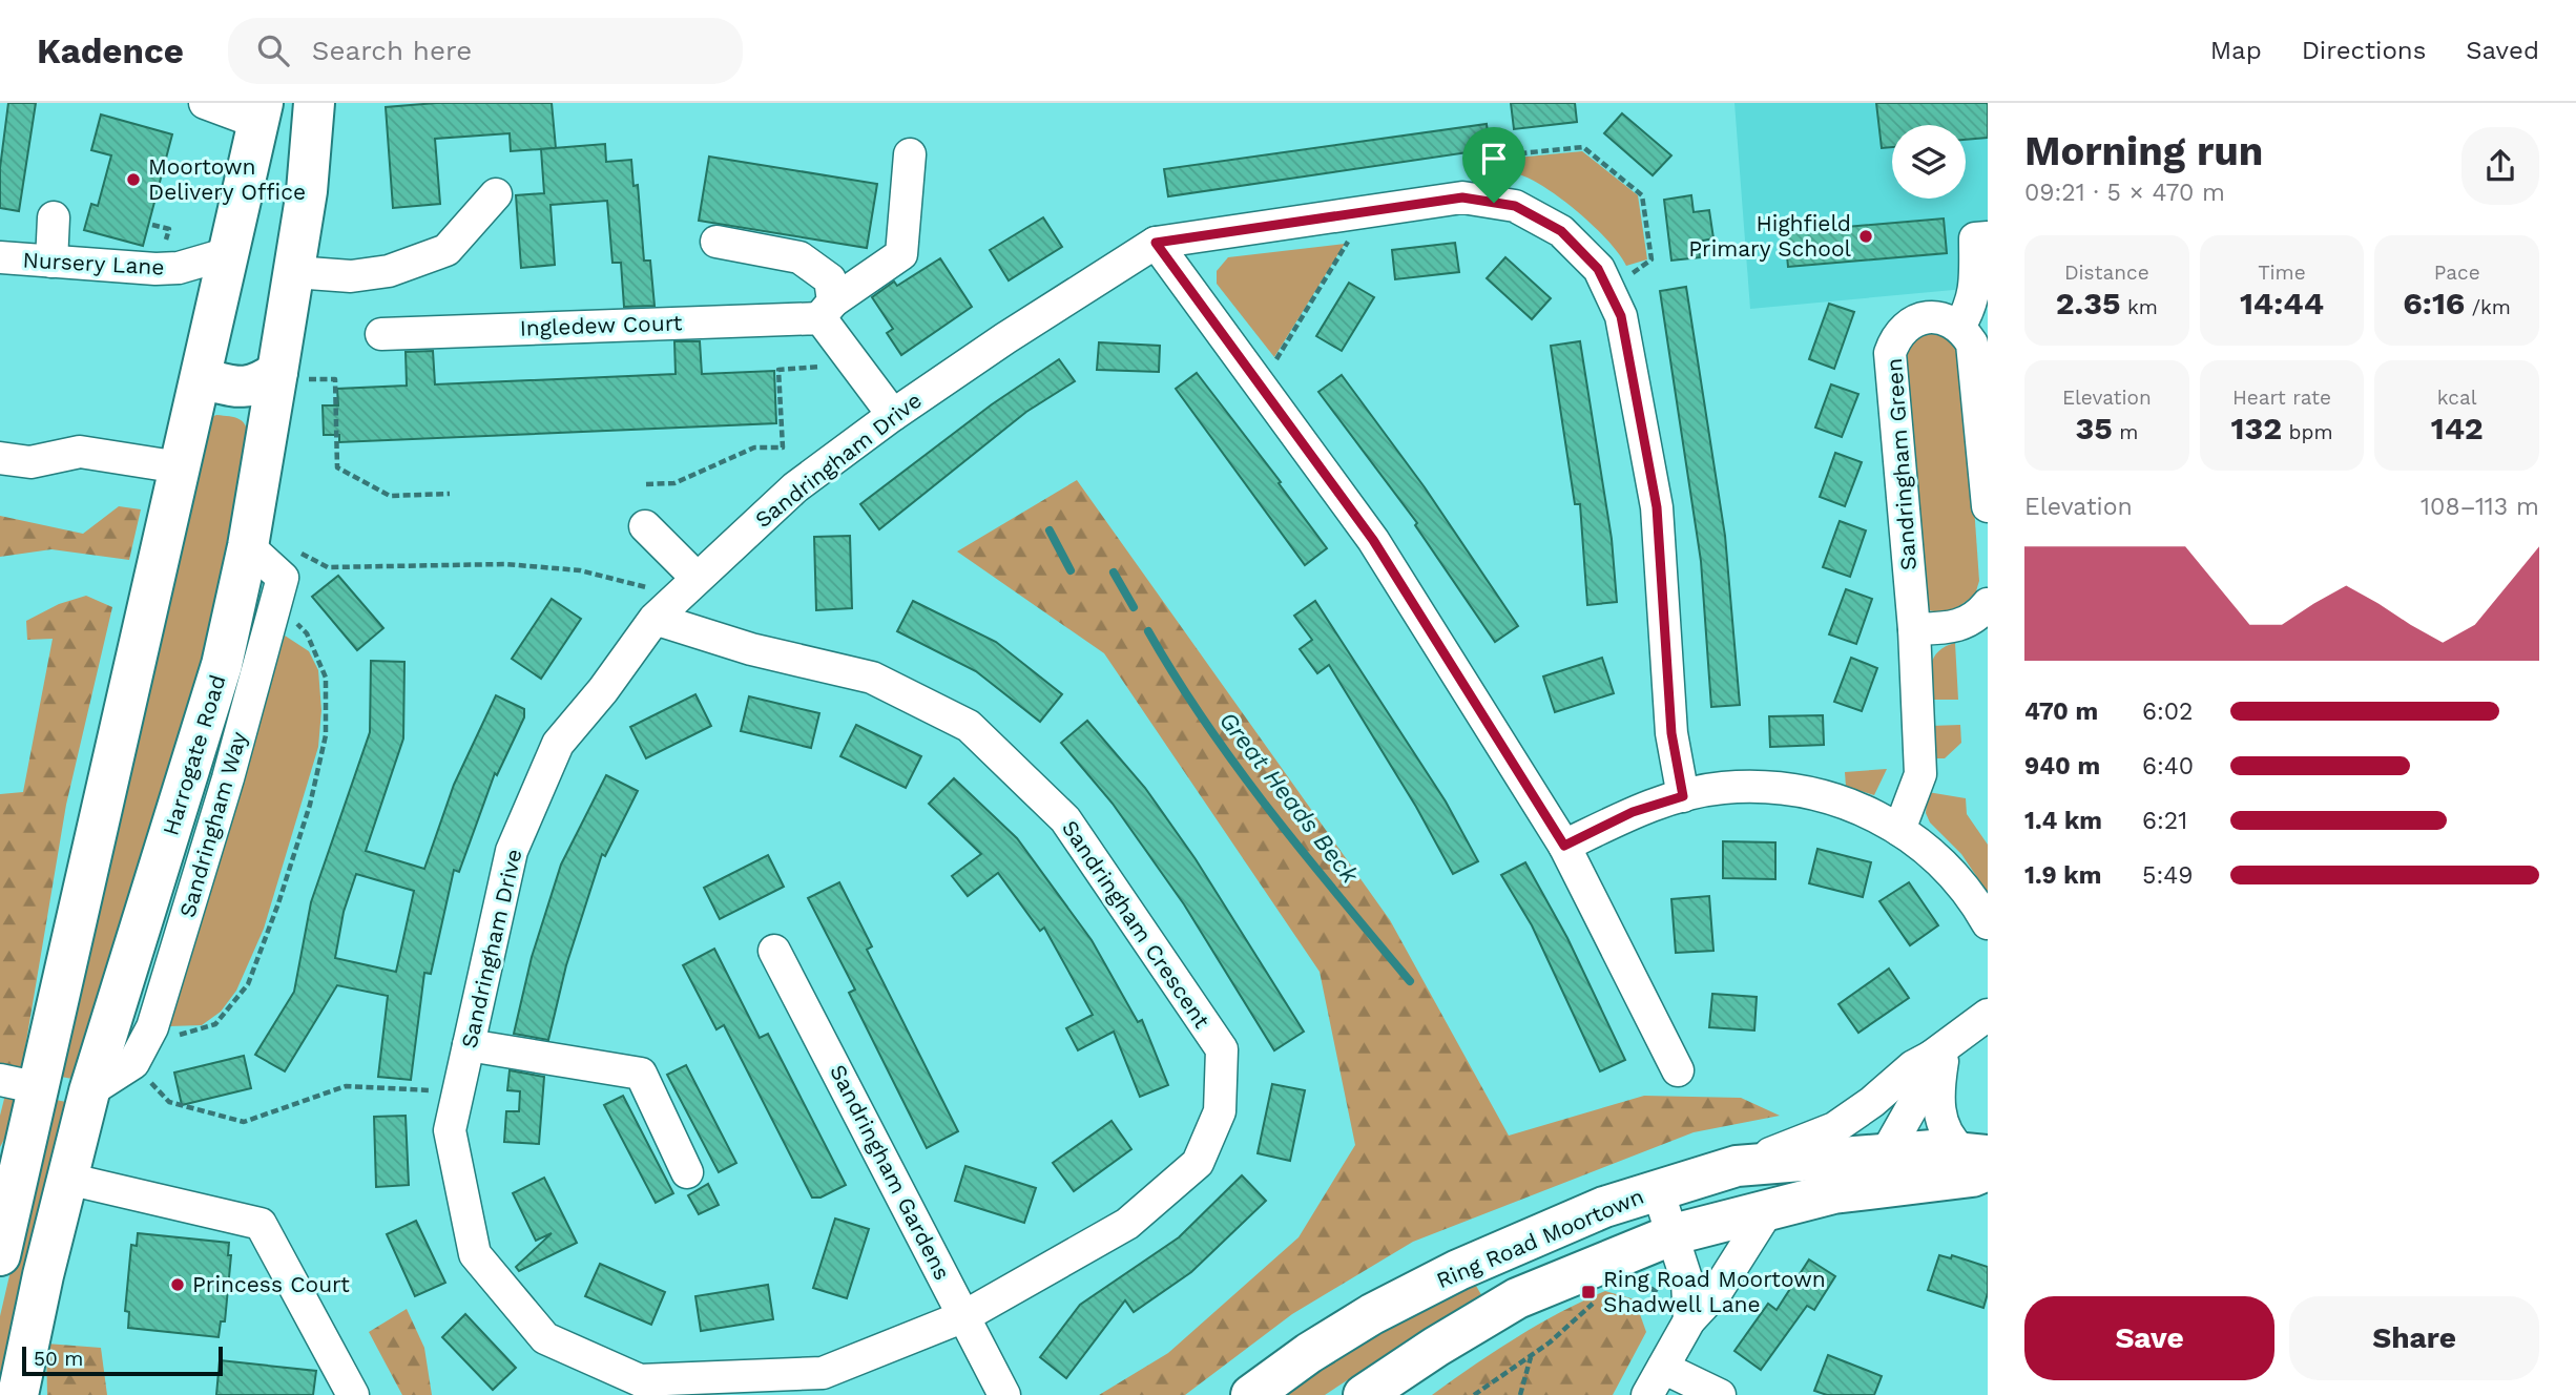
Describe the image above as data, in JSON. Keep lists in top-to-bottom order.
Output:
{
  "streets": {
    "highway": ["Harrogate Road", "Ring Road Moortown"],
    "street": [
      "Nursery Lane",
      "Ingledew Court",
      "Sandringham Drive",
      "Sandringham Green",
      "Sandringham Way",
      "Sandringham Crescent",
      "Sandringham Gardens"
    ]
  },
  "crossings": [
    ["Sandringham Drive", "Sandringham Crescent"],
    ["Sandringham Drive", "Sandringham Gardens"],
    ["Harrogate Road", "Sandringham Way"],
    ["Sandringham Crescent", "Sandringham Gardens"]
  ],
  "water": ["Great Heads Beck"],
  "places": {
    "other": ["Moortown Delivery Office", "Highfield Primary School", "Princess Court"],
    "transit": ["Ring Road Moortown Shadwell Lane"]
  },
  "scale_bar": "50 m",
  "page": {
    "header": "Kadence",
    "search": "Search here",
    "nav": ["Map", "Directions", "Saved"],
    "heading": ["Morning run", "09:21 · 5 × 470 m"],
    "stats": [
      ["Distance", "2.35 km"],
      ["Time", "14:44"],
      ["Pace", "6:16 /km"],
      ["Elevation", "35 m"],
      ["Heart rate", "132 bpm"],
      ["kcal", "142"]
    ],
    "chart": ["Elevation", "108–113 m"],
    "list": [
      {
        "name": "470 m",
        "note": "6:02"
      },
      {
        "name": "940 m",
        "note": "6:40"
      },
      {
        "name": "1.4 km",
        "note": "6:21"
      },
      {
        "name": "1.9 km",
        "note": "5:49"
      }
    ],
    "buttons": ["Save", "Share"],
    "scale": "50 m"
  }
}
